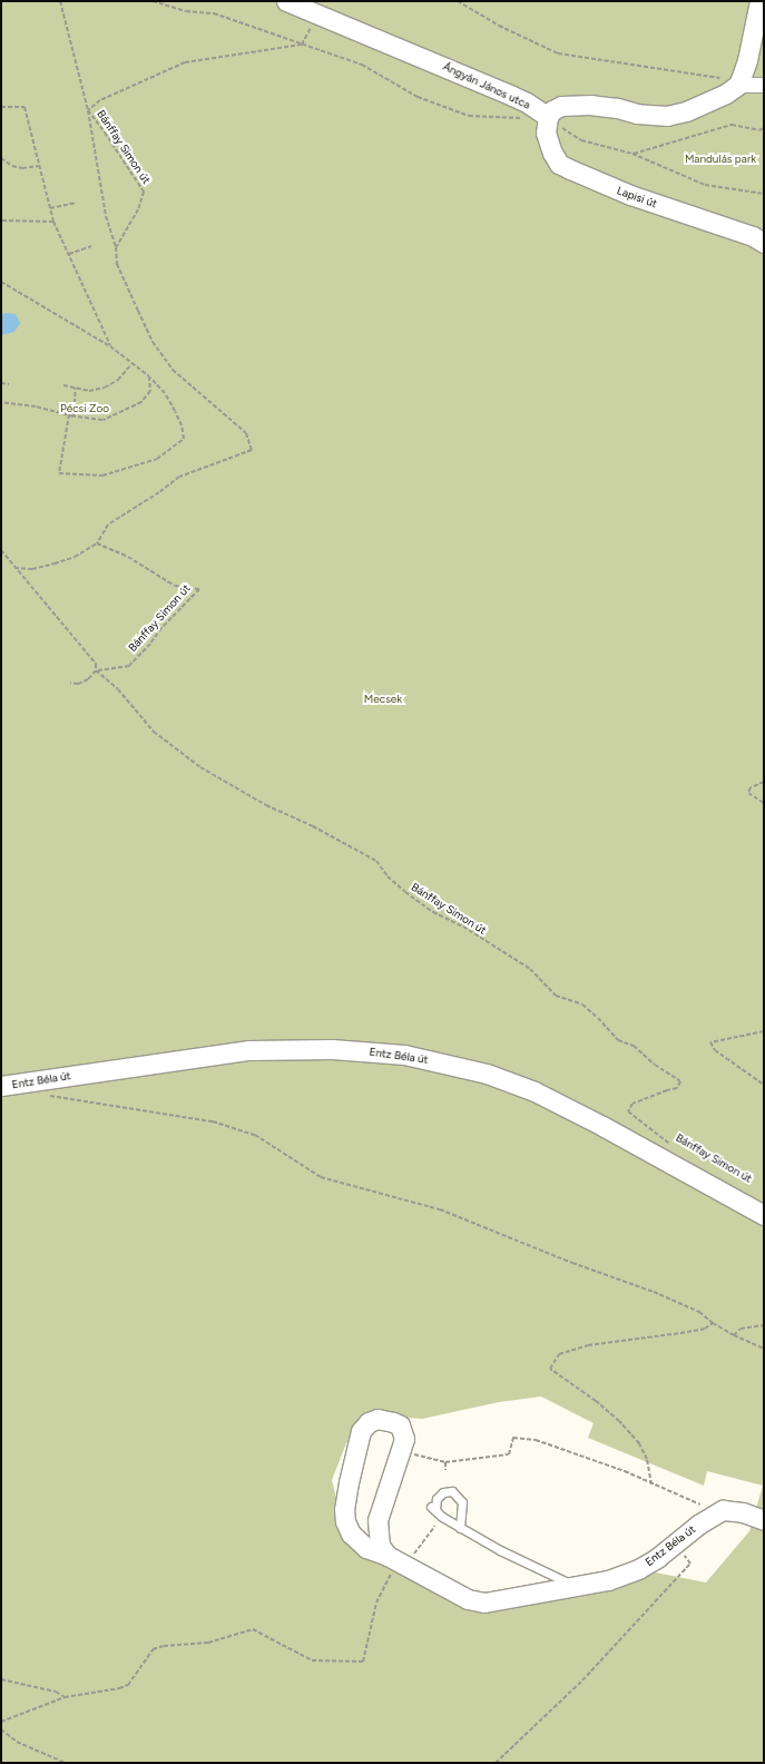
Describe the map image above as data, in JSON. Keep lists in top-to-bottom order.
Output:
{
  "streets": {
    "street": ["Ángyán János utca", "Lapisi út", "Entz Béla út"],
    "path": ["Bánffay Simon út"]
  },
  "crossings": [
    ["Ángyán János utca", "Lapisi út"]
  ],
  "parks": ["Mandulás park", "Pécsi Zoo", "Mecsek"]
}
